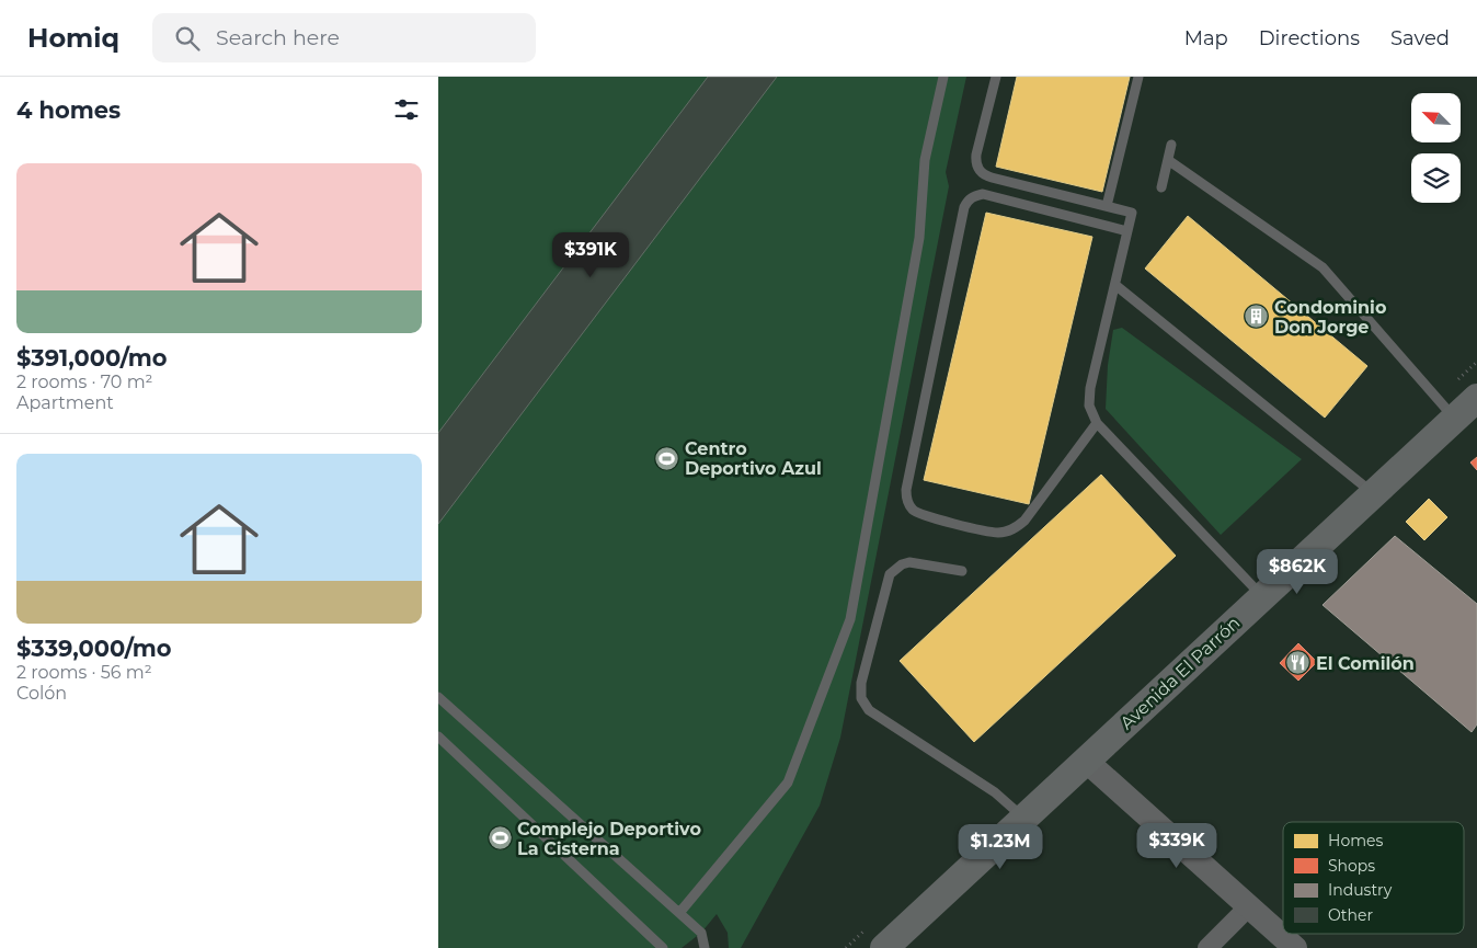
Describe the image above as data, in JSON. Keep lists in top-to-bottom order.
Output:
{
  "streets": {
    "main road": ["Avenida El Parrón"]
  },
  "places": {
    "building": ["Condominio Don Jorge"],
    "sports": ["Centro Deportivo Azul", "Complejo Deportivo La Cisterna"],
    "restaurant": ["El Comilón"]
  },
  "legend": [
    "Homes",
    "Shops",
    "Industry",
    "Other"
  ],
  "north": "top left",
  "page": {
    "header": "Homiq",
    "search": "Search here",
    "nav": ["Map", "Directions", "Saved"],
    "heading": "4 homes",
    "list": [
      {
        "name": "$391,000/mo",
        "note": "2 rooms · 70 m² · Apartment"
      },
      {
        "name": "$339,000/mo",
        "note": "2 rooms · 56 m² · Colón"
      }
    ],
    "price": [
      "$391K",
      "$862K",
      "$339K",
      "$1.23M"
    ]
  }
}
